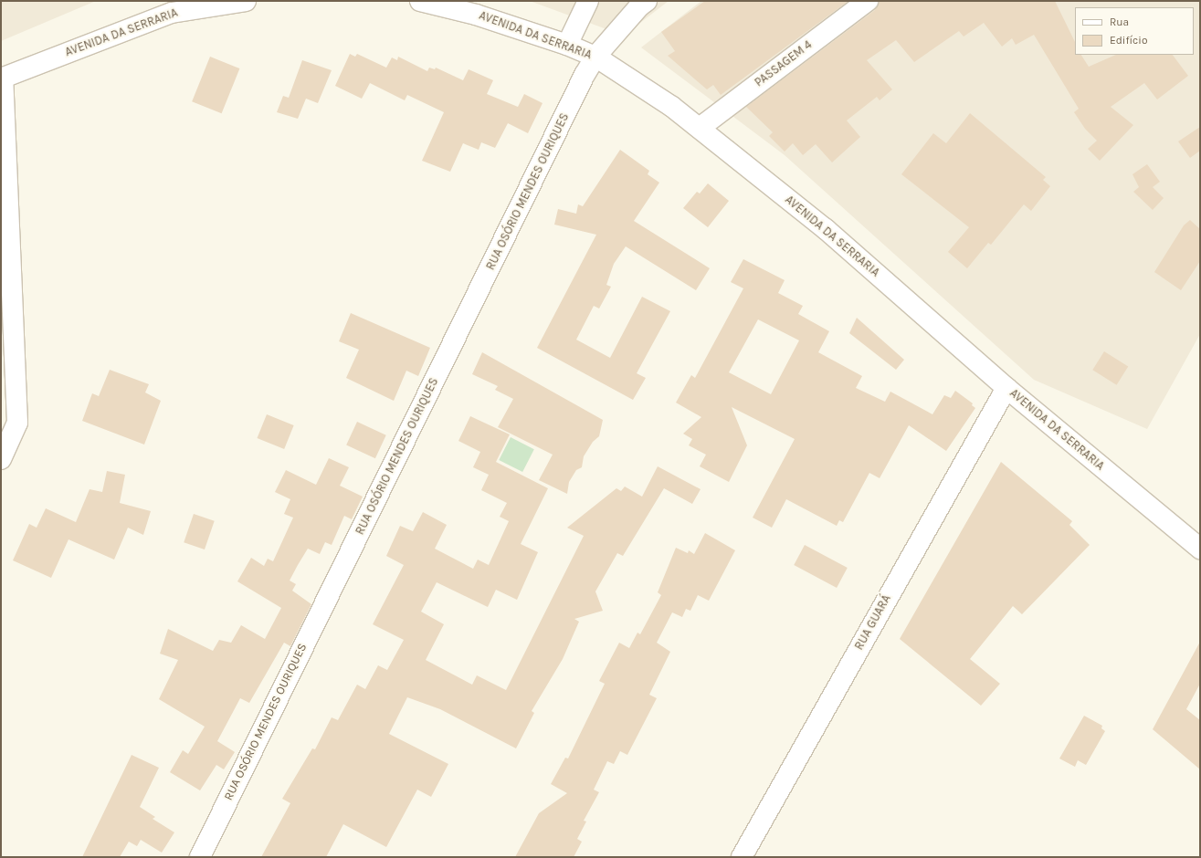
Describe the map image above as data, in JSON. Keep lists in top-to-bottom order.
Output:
{
  "streets": {
    "street": [
      "AVENIDA DA SERRARIA",
      "PASSAGEM 4",
      "RUA OSÓRIO MENDES OURIQUES",
      "RUA GUARÁ"
    ]
  },
  "crossings": [
    ["AVENIDA DA SERRARIA", "PASSAGEM 4"],
    ["AVENIDA DA SERRARIA", "RUA OSÓRIO MENDES OURIQUES"],
    ["AVENIDA DA SERRARIA", "RUA GUARÁ"]
  ],
  "legend": ["Rua", "Edifício"]
}
